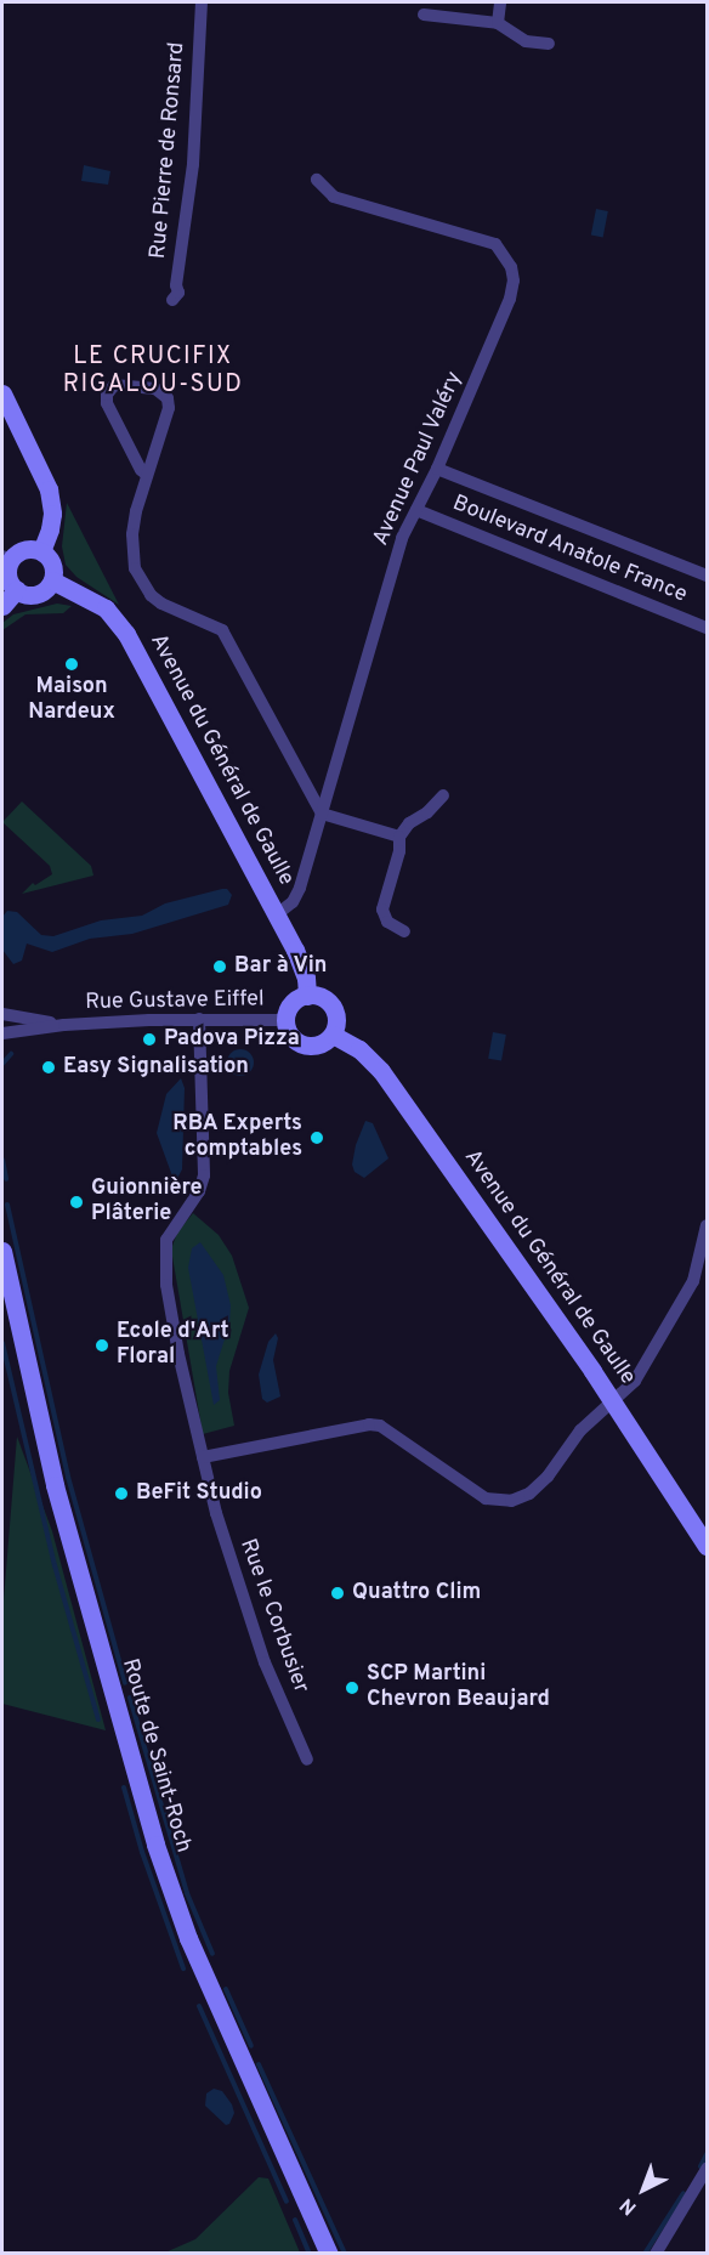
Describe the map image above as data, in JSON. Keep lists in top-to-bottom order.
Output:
{
  "streets": {
    "street": [
      "Rue Pierre de Ronsard",
      "Avenue Paul Valéry",
      "Boulevard Anatole France",
      "Avenue du Général de Gaulle",
      "Rue Gustave Eiffel",
      "Rue le Corbusier",
      "Route de Saint-Roch"
    ]
  },
  "crossings": [
    ["Avenue Paul Valéry", "Boulevard Anatole France"],
    ["Avenue Paul Valéry", "Avenue du Général de Gaulle"],
    ["Avenue du Général de Gaulle", "Rue Gustave Eiffel"],
    ["Rue Gustave Eiffel", "Rue le Corbusier"]
  ],
  "districts": ["LE CRUCIFIX RIGALOU-SUD"],
  "places": [
    "Maison Nardeux",
    "Bar à Vin",
    "Padova Pizza",
    "Easy Signalisation",
    "RBA Experts comptables",
    "Guionnière Plâterie",
    "Ecole d'Art Floral",
    "BeFit Studio",
    "Quattro Clim",
    "SCP Martini Chevron Beaujard"
  ],
  "north": "bottom left"
}
